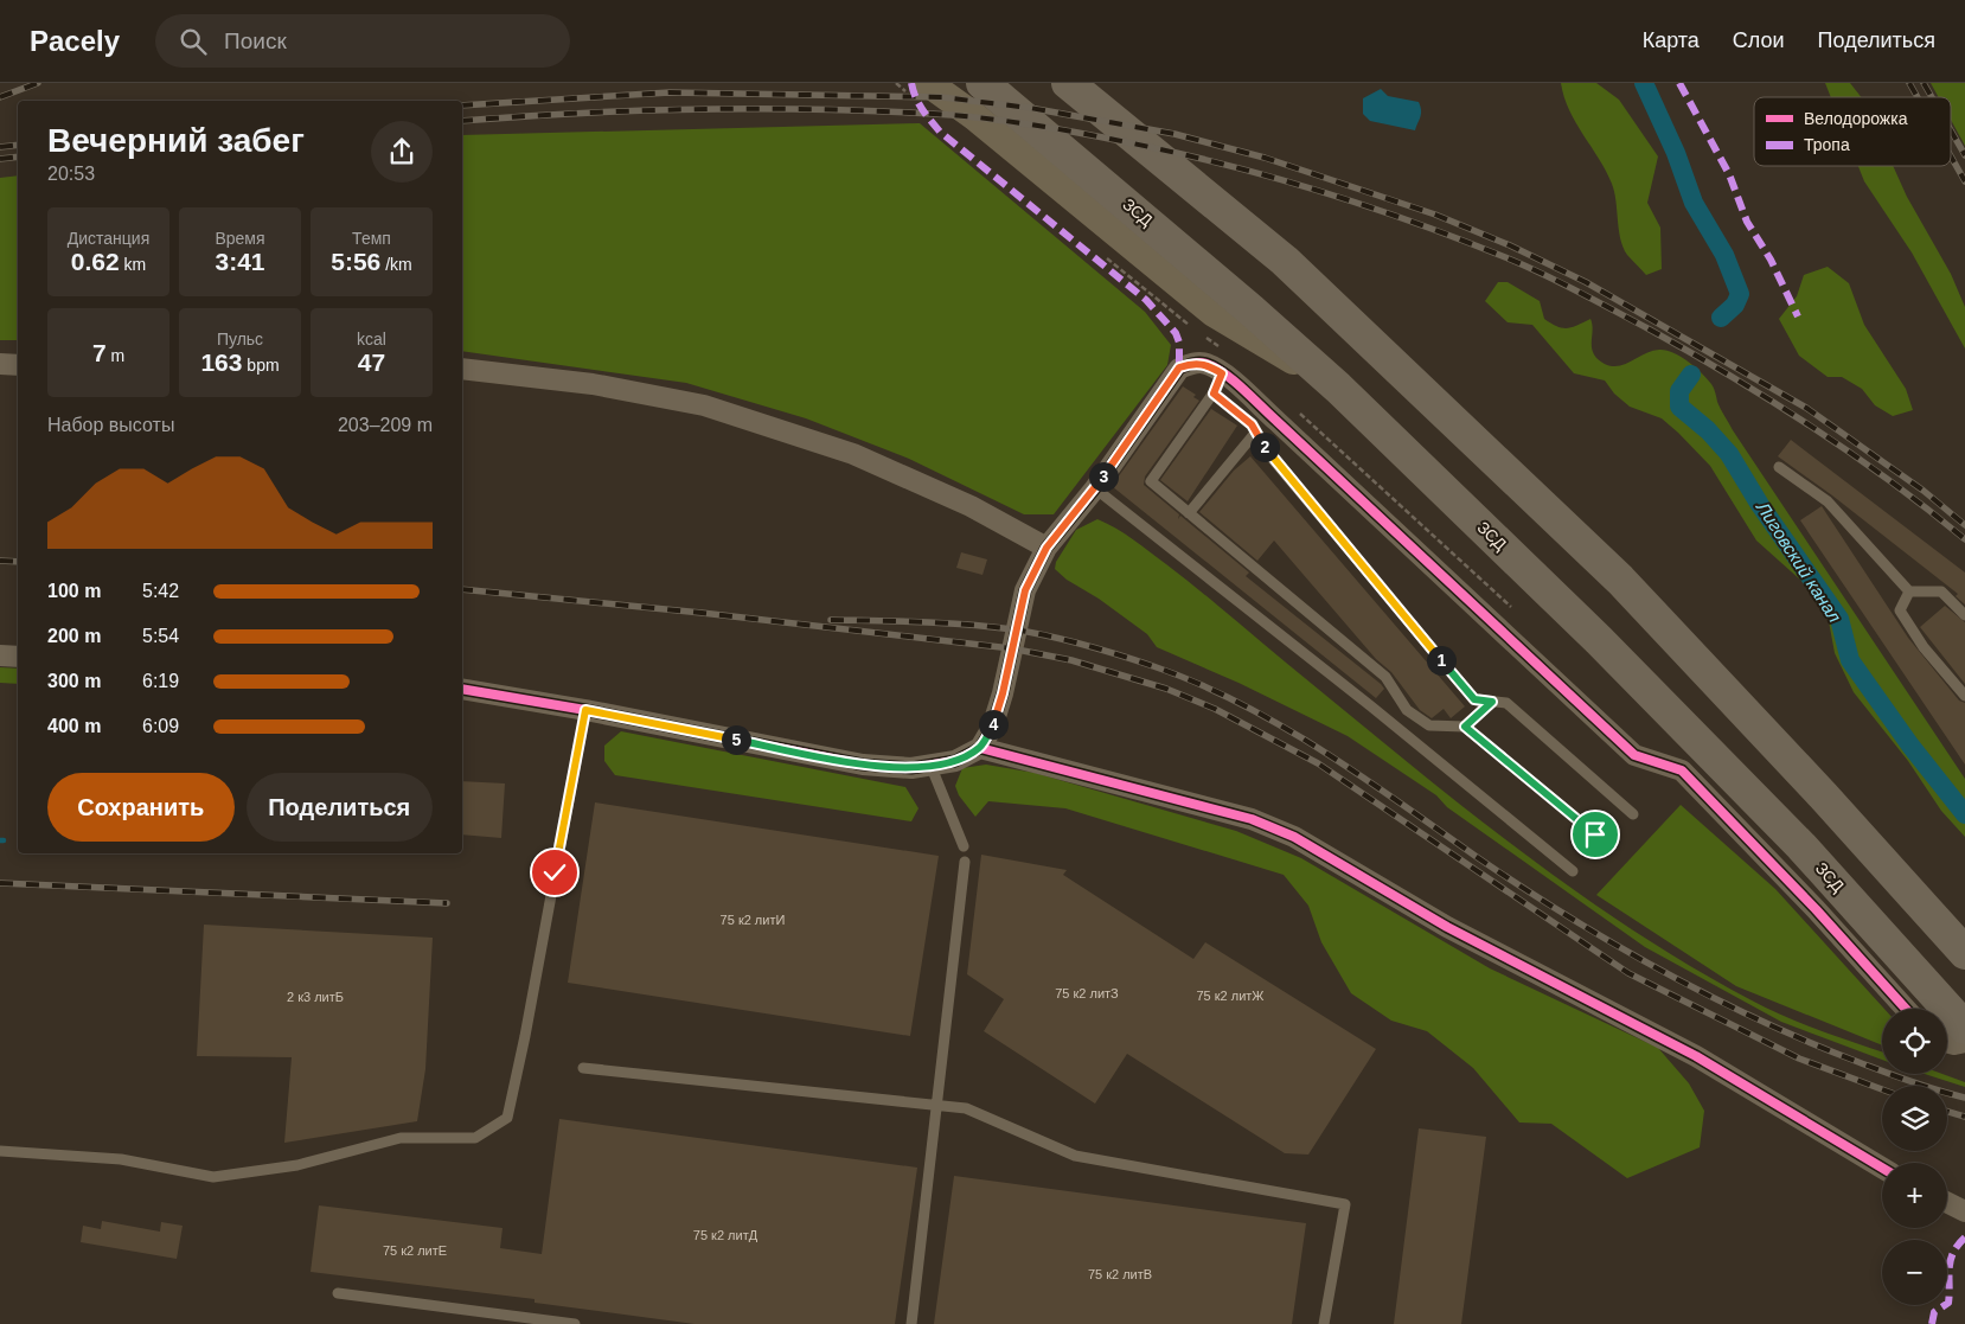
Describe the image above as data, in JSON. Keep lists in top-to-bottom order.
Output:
{
  "streets": {
    "highway": ["ЗСД"]
  },
  "water": ["Лиговский канал"],
  "house_numbers": [
    "75 к2 литИ",
    "75 к2 литЗ",
    "75 к2 литЖ",
    "2 к3 литБ",
    "75 к2 литД",
    "75 к2 литЕ",
    "75 к2 литВ"
  ],
  "legend": ["Велодорожка", "Тропа"],
  "page": {
    "header": "Pacely",
    "search": "Поиск",
    "nav": ["Карта", "Слои", "Поделиться"],
    "heading": ["Вечерний забег", "20:53"],
    "stats": [
      ["Дистанция", "0.62 km"],
      ["Время", "3:41"],
      ["Темп", "5:56 /km"],
      ["7 m"],
      ["Пульс", "163 bpm"],
      ["kcal", "47"]
    ],
    "chart": ["Набор высоты", "203–209 m"],
    "pins": [
      "2",
      "3",
      "1",
      "4",
      "5"
    ],
    "list": [
      {
        "name": "100 m",
        "note": "5:42"
      },
      {
        "name": "200 m",
        "note": "5:54"
      },
      {
        "name": "300 m",
        "note": "6:19"
      },
      {
        "name": "400 m",
        "note": "6:09"
      }
    ],
    "buttons": ["Сохранить", "Поделиться"],
    "map_buttons": ["+", "−"]
  }
}
